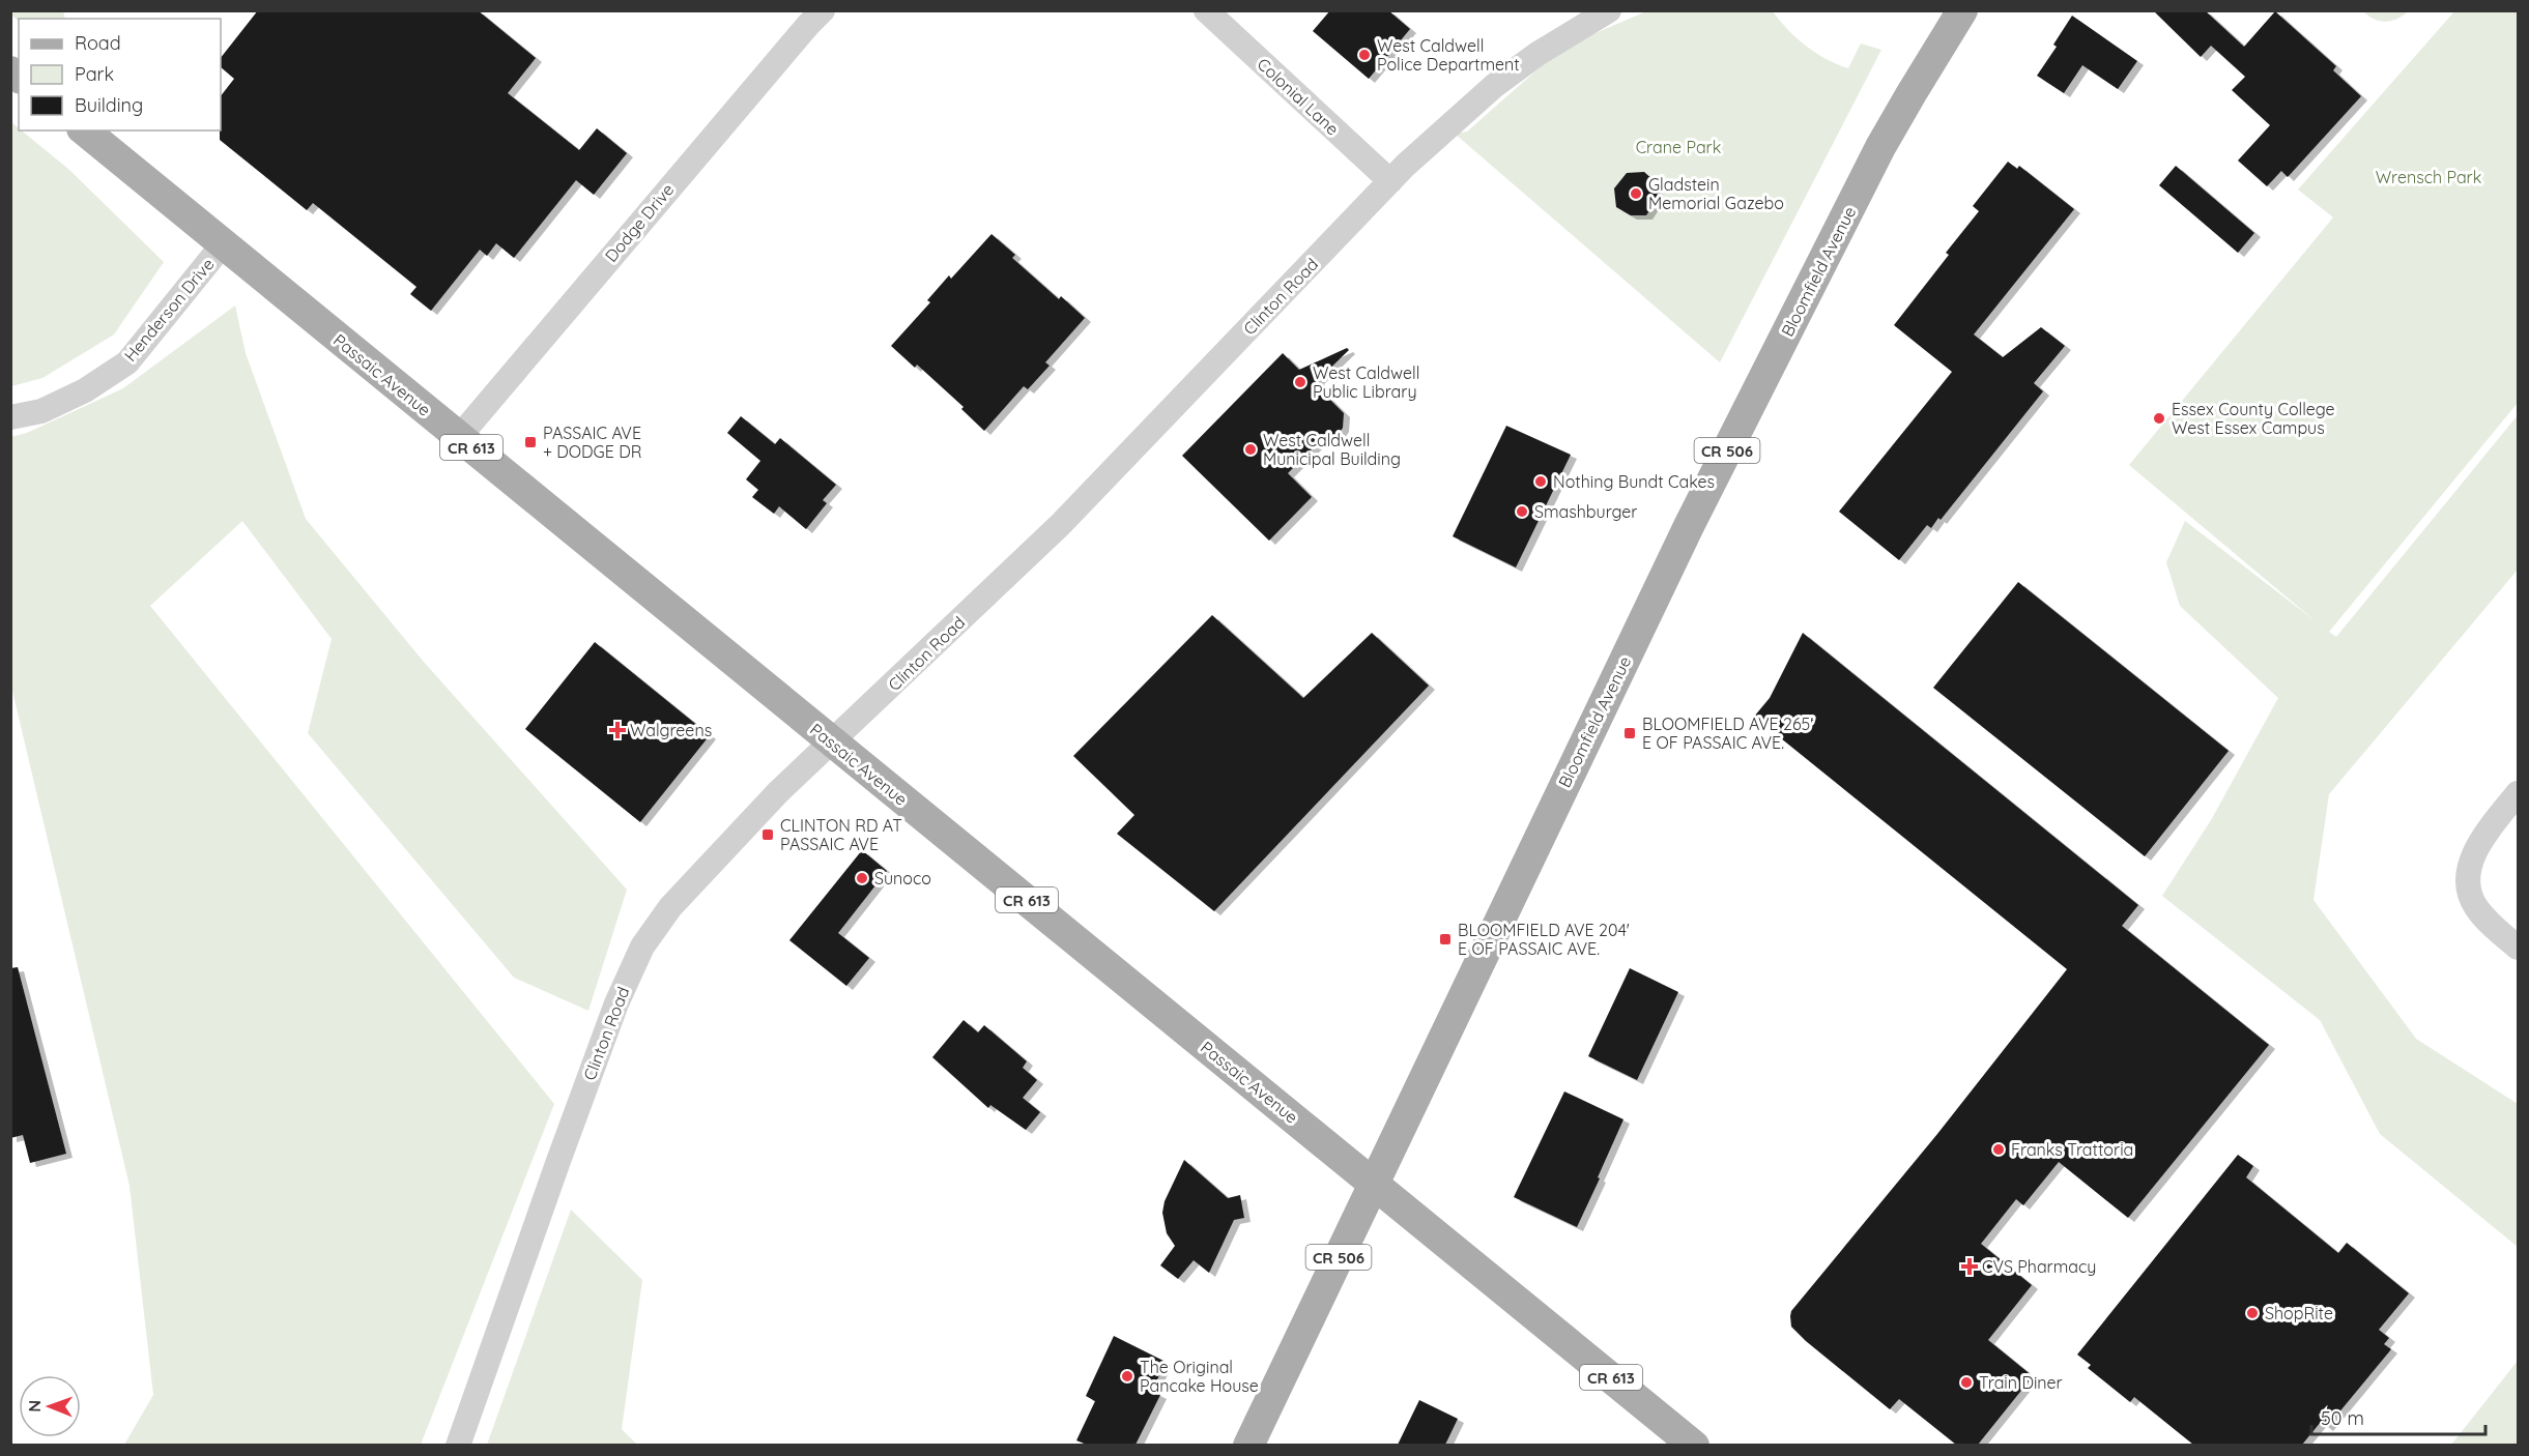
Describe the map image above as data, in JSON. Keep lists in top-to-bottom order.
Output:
{
  "streets": {
    "main road": [
      "Bloomfield Avenue",
      "Passaic Avenue",
      "CR 613",
      "CR 506"
    ],
    "street": [
      "Colonial Lane",
      "Dodge Drive",
      "Clinton Road",
      "Henderson Drive"
    ]
  },
  "crossings": [
    ["Colonial Lane", "Clinton Road"],
    ["Dodge Drive", "Passaic Avenue"],
    ["Bloomfield Avenue", "Passaic Avenue"],
    ["Clinton Road", "Passaic Avenue"],
    ["Henderson Drive", "Passaic Avenue"]
  ],
  "parks": ["Crane Park", "Wrensch Park"],
  "places": {
    "other": [
      "West Caldwell Police Department",
      "Gladstein Memorial Gazebo",
      "West Caldwell Public Library",
      "Essex County College West Essex Campus",
      "West Caldwell Municipal Building",
      "Nothing Bundt Cakes",
      "Smashburger",
      "Sunoco",
      "Franks Trattoria",
      "ShopRite",
      "The Original Pancake House",
      "Train Diner"
    ],
    "transit": [
      "PASSAIC AVE + DODGE DR",
      "BLOOMFIELD AVE 265' E OF PASSAIC AVE.",
      "CLINTON RD AT PASSAIC AVE",
      "BLOOMFIELD AVE 204' E OF PASSAIC AVE."
    ],
    "health": ["Walgreens", "CVS Pharmacy"]
  },
  "legend": ["Road", "Park", "Building"],
  "scale_bar": "50 m",
  "north": "left"
}
